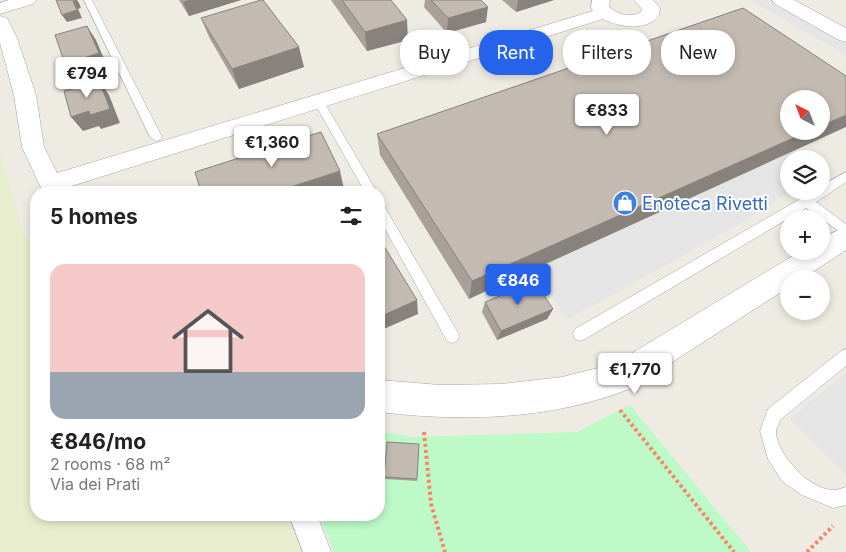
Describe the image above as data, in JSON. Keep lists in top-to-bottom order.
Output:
{
  "places": {
    "shop": ["Enoteca Rivetti"]
  },
  "north": "top left",
  "page": {
    "chip": [
      "Buy",
      "Rent",
      "Filters",
      "New"
    ],
    "price": [
      "€794",
      "€833",
      "€1,360",
      "€846",
      "€1,770"
    ],
    "map_buttons": ["+", "−"],
    "heading": "5 homes",
    "list": [
      {
        "name": "€846/mo",
        "note": "2 rooms · 68 m² · Via dei Prati"
      }
    ]
  }
}
